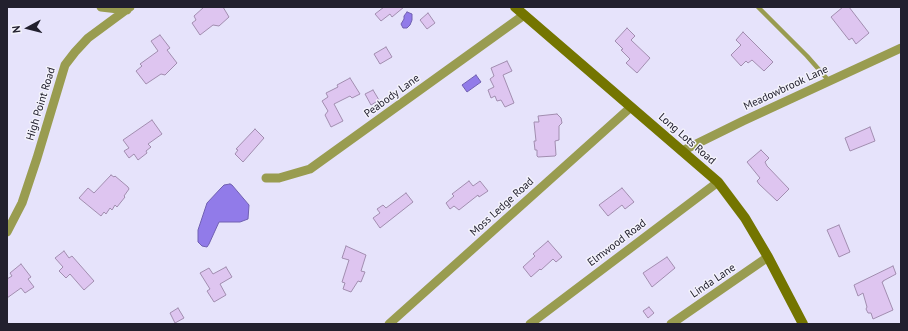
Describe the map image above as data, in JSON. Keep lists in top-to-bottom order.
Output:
{
  "streets": {
    "main road": ["Long Lots Road"],
    "street": [
      "Meadowbrook Lane",
      "Peabody Lane",
      "High Point Road",
      "Moss Ledge Road",
      "Elmwood Road",
      "Linda Lane"
    ]
  },
  "crossings": [
    ["Meadowbrook Lane", "Long Lots Road"],
    ["Peabody Lane", "Long Lots Road"],
    ["Long Lots Road", "Moss Ledge Road"],
    ["Long Lots Road", "Elmwood Road"],
    ["Long Lots Road", "Linda Lane"]
  ],
  "north": "left"
}
